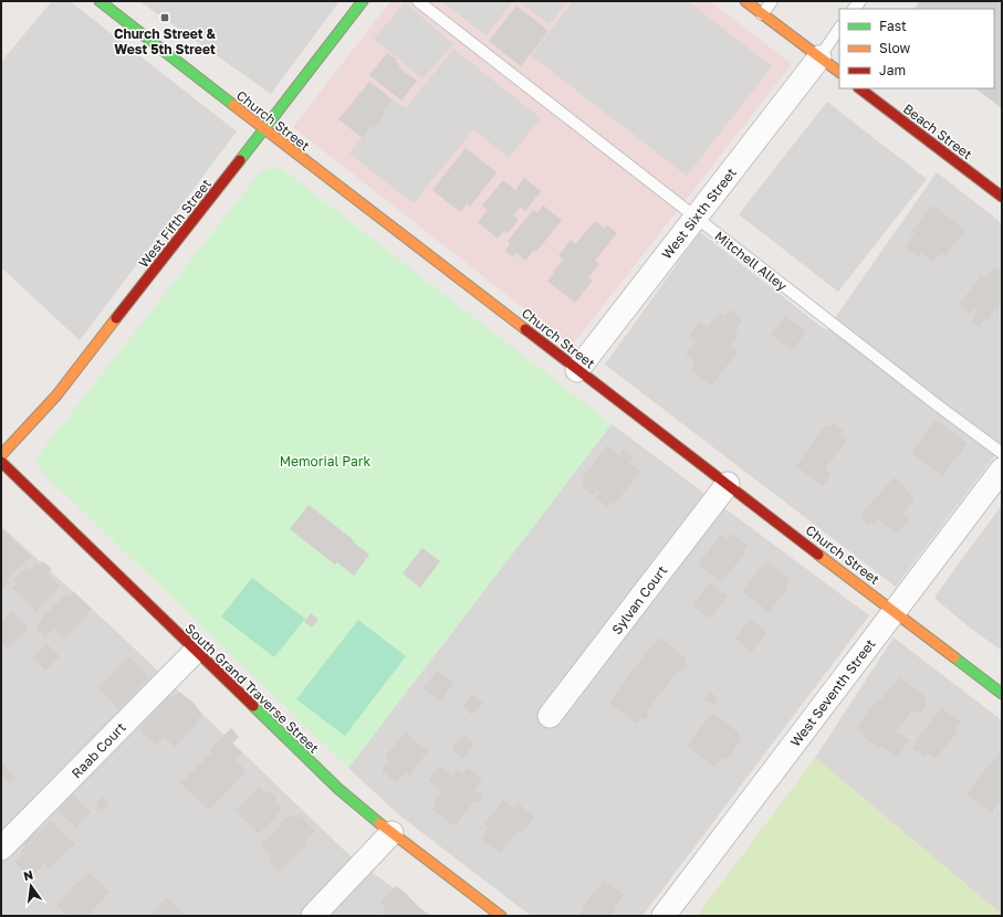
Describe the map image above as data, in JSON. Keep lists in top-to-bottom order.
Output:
{
  "streets": {
    "main road": [
      "Church Street",
      "Beach Street",
      "West Fifth Street",
      "South Grand Traverse Street"
    ],
    "street": [
      "West Sixth Street",
      "Sylvan Court",
      "West Seventh Street",
      "Raab Court"
    ],
    "lane": ["Mitchell Alley"]
  },
  "crossings": [
    ["Church Street", "West Sixth Street"],
    ["Church Street", "West Fifth Street"],
    ["Church Street", "Sylvan Court"],
    ["Church Street", "West Seventh Street"],
    ["West Sixth Street", "Mitchell Alley"],
    ["South Grand Traverse Street", "Raab Court"]
  ],
  "parks": ["Memorial Park"],
  "places": {
    "transit": ["Church Street & West 5th Street"]
  },
  "legend": ["Fast", "Slow", "Jam"],
  "north": "top"
}
